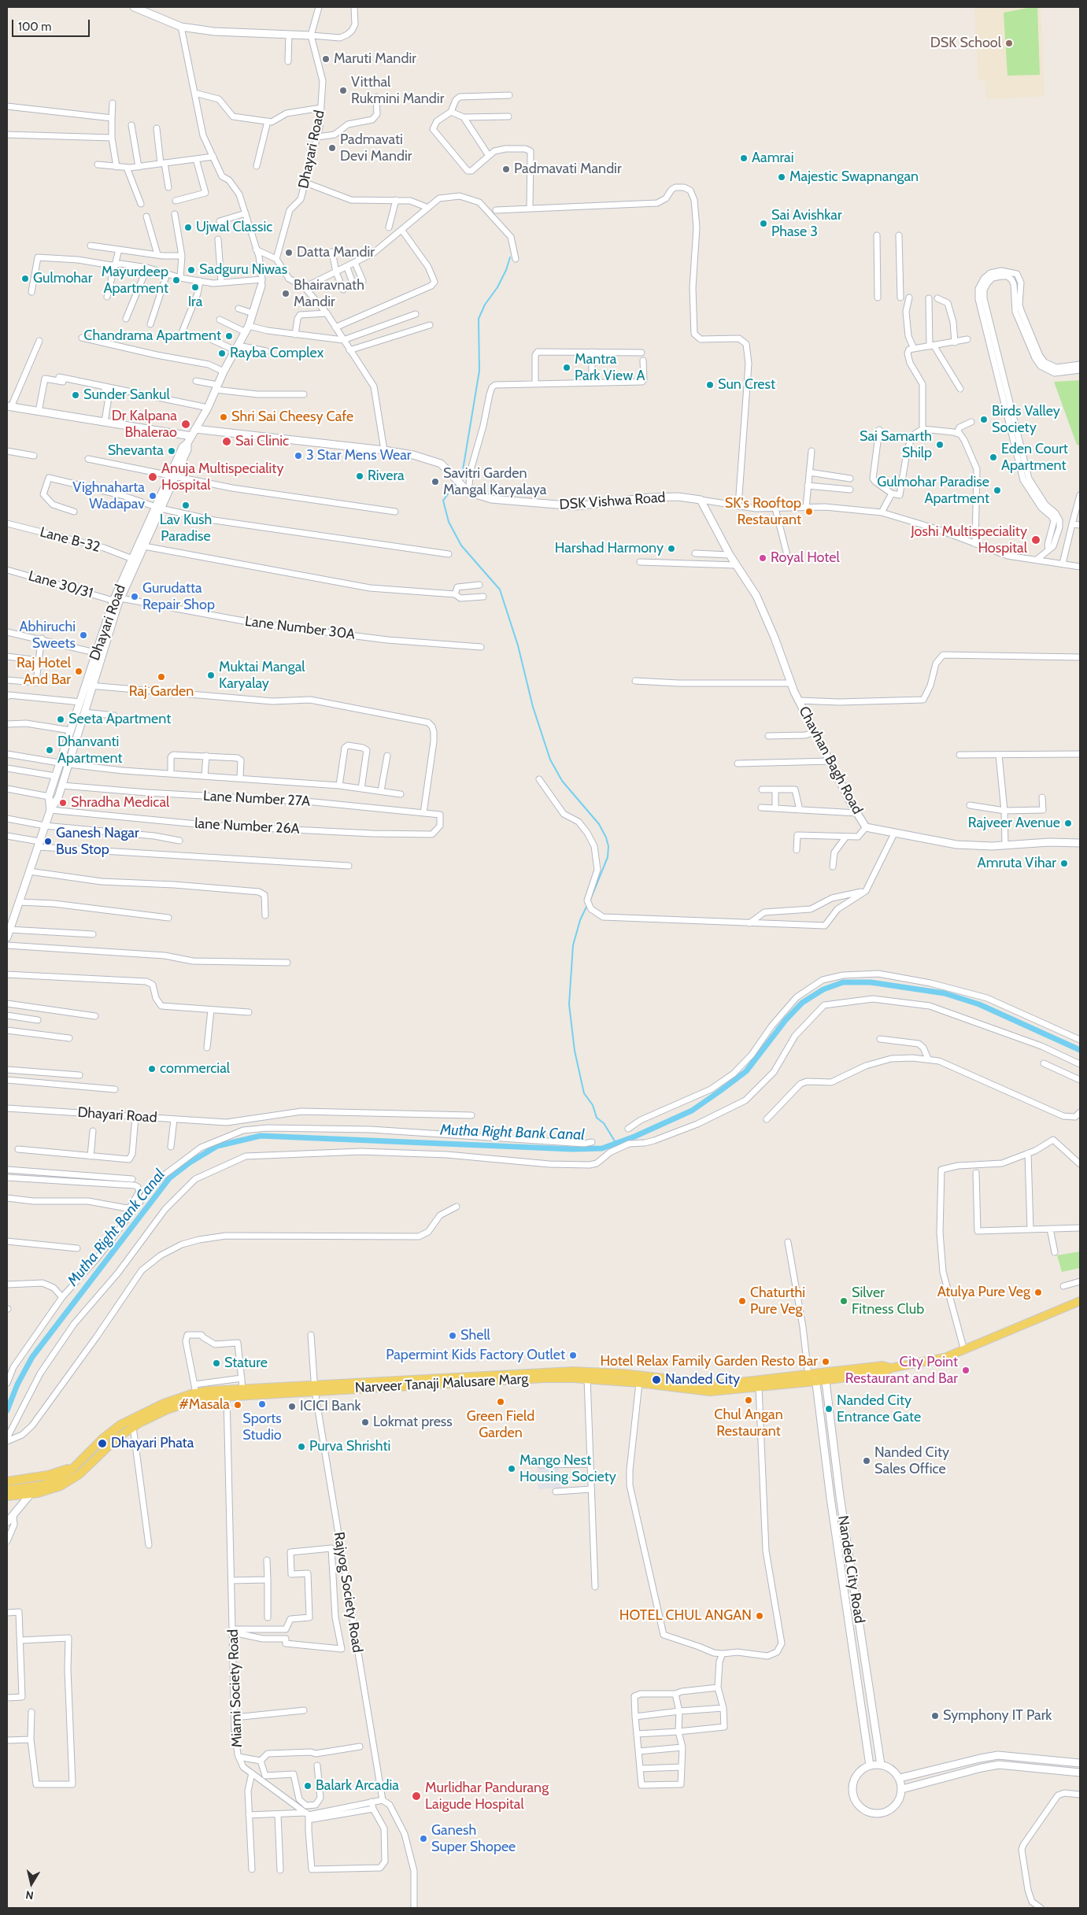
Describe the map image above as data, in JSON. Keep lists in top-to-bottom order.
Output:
{
  "streets": {
    "main road": ["Narveer Tanaji Malusare Marg"],
    "street": [
      "Dhayari Road",
      "DSK Vishwa Road",
      "Lane B-32",
      "Lane 30/31",
      "Lane Number 30A",
      "Chavhan Bagh Road",
      "Lane Number 27A",
      "lane Number 26A",
      "Nanded City Road",
      "Rajyog Society Road",
      "Miami Society Road"
    ]
  },
  "crossings": [
    ["Dhayari Road", "Lane B-32"],
    ["Dhayari Road", "Lane 30/31"],
    ["Dhayari Road", "Lane Number 30A"],
    ["Dhayari Road", "Lane Number 27A"],
    ["Dhayari Road", "lane Number 26A"],
    ["DSK Vishwa Road", "Chavhan Bagh Road"],
    ["Lane 30/31", "Lane Number 30A"],
    ["Lane Number 27A", "lane Number 26A"],
    ["Narveer Tanaji Malusare Marg", "Nanded City Road"],
    ["Narveer Tanaji Malusare Marg", "Rajyog Society Road"],
    ["Narveer Tanaji Malusare Marg", "Miami Society Road"]
  ],
  "water": ["Mutha Right Bank Canal"],
  "places": [
    "DSK School",
    "Maruti Mandir",
    "Vitthal Rukmini Mandir",
    "Padmavati Devi Mandir",
    "Aamrai",
    "Padmavati Mandir",
    "Majestic Swapnangan",
    "Sai Avishkar Phase 3",
    "Ujwal Classic",
    "Datta Mandir",
    "Sadguru Niwas",
    "Gulmohar",
    "Mayurdeep Apartment",
    "Ira",
    "Bhairavnath Mandir",
    "Chandrama Apartment",
    "Rayba Complex",
    "Mantra Park View A",
    "Sun Crest",
    "Sunder Sankul",
    "Shri Sai Cheesy Cafe",
    "Birds Valley Society",
    "Dr Kalpana Bhalerao",
    "Sai Clinic",
    "Sai Samarth Shilp",
    "Shevanta",
    "3 Star Mens Wear",
    "Eden Court Apartment",
    "Rivera",
    "Anuja Multispeciality Hospital",
    "Savitri Garden Mangal Karyalaya",
    "Gulmohar Paradise Apartment",
    "Vighnaharta Wadapav",
    "Lav Kush Paradise",
    "SK's Rooftop Restaurant",
    "Joshi Multispeciality Hospital",
    "Harshad Harmony",
    "Royal Hotel",
    "Gurudatta Repair Shop",
    "Abhiruchi Sweets",
    "Raj Hotel And Bar",
    "Muktai Mangal Karyalay",
    "Raj Garden",
    "Seeta Apartment",
    "Dhanvanti Apartment",
    "Shradha Medical",
    "Rajveer Avenue",
    "Ganesh Nagar Bus Stop",
    "Amruta Vihar",
    "commercial",
    "Atulya Pure Veg",
    "Chaturthi Pure Veg",
    "Silver Fitness Club",
    "Shell",
    "Papermint Kids Factory Outlet",
    "Hotel Relax Family Garden Resto Bar",
    "Stature",
    "City Point Restaurant and Bar",
    "Nanded City",
    "Chul Angan Restaurant",
    "Green Field Garden",
    "Sports Studio",
    "#Masala",
    "ICICI Bank",
    "Nanded City Entrance Gate",
    "Lokmat press",
    "Dhayari Phata",
    "Purva Shrishti",
    "Nanded City Sales Office",
    "Mango Nest Housing Society",
    "HOTEL CHUL ANGAN",
    "Symphony IT Park",
    "Balark Arcadia",
    "Murlidhar Pandurang Laigude Hospital",
    "Ganesh Super Shopee"
  ],
  "scale_bar": "100 m",
  "north": "bottom"
}
